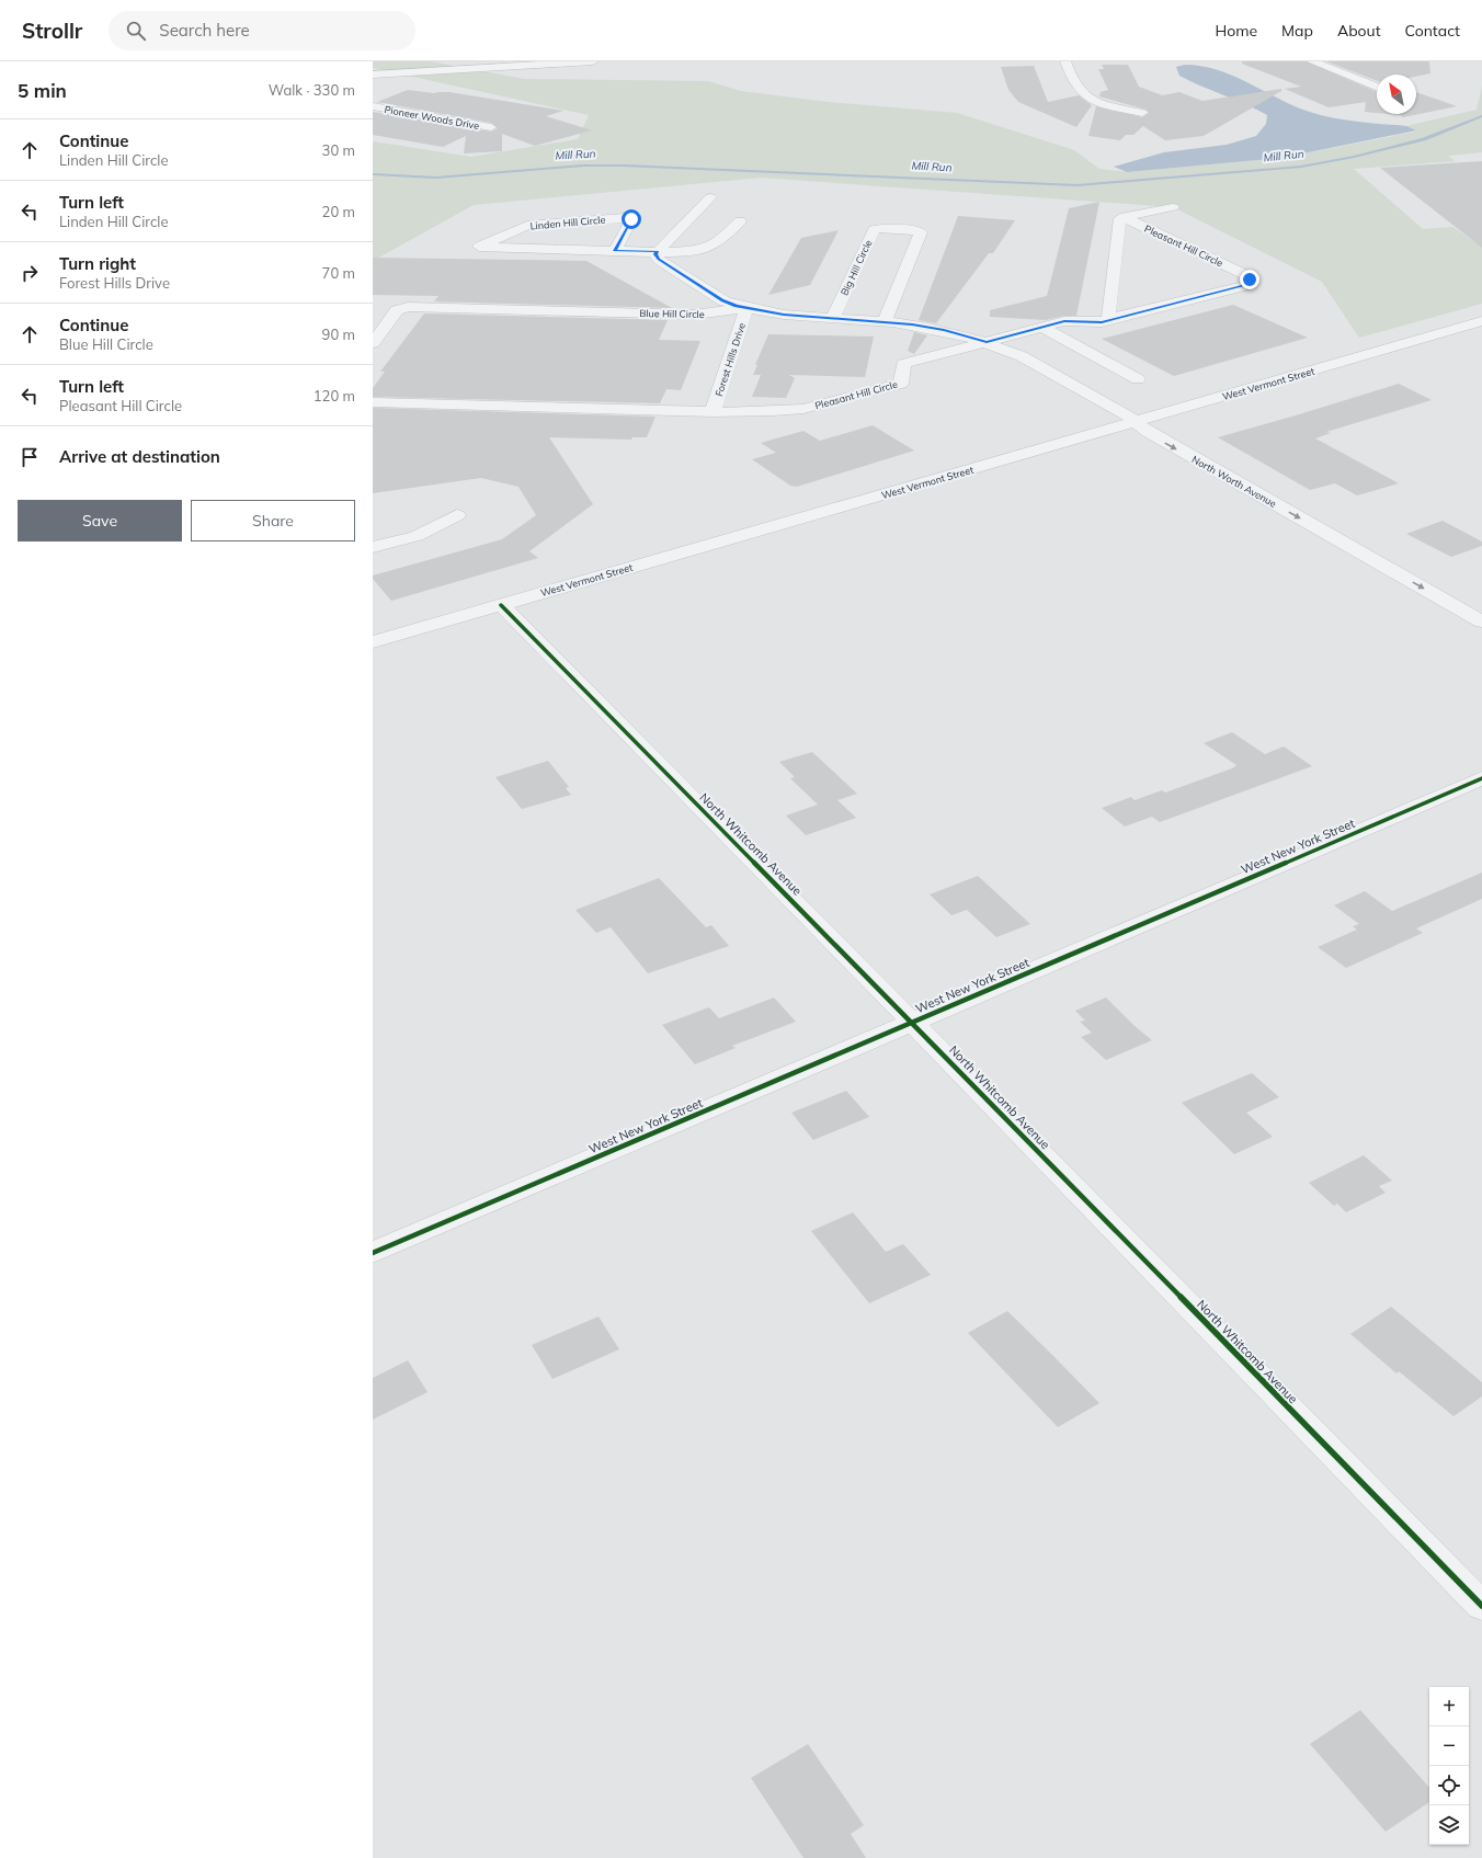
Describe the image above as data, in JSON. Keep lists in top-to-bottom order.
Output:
{
  "streets": {
    "street": [
      "Pioneer Woods Drive",
      "Linden Hill Circle",
      "Pleasant Hill Circle",
      "Big Hill Circle",
      "Blue Hill Circle",
      "Forest Hills Drive",
      "West Vermont Street",
      "North Worth Avenue",
      "North Whitcomb Avenue",
      "West New York Street"
    ]
  },
  "crossings": [
    ["Linden Hill Circle", "Forest Hills Drive"],
    ["Pleasant Hill Circle", "Blue Hill Circle"],
    ["Pleasant Hill Circle", "Forest Hills Drive"],
    ["Pleasant Hill Circle", "North Worth Avenue"],
    ["Big Hill Circle", "Blue Hill Circle"],
    ["Blue Hill Circle", "Forest Hills Drive"],
    ["Blue Hill Circle", "North Worth Avenue"],
    ["West Vermont Street", "North Worth Avenue"],
    ["West Vermont Street", "North Whitcomb Avenue"],
    ["North Whitcomb Avenue", "West New York Street"]
  ],
  "one_way": ["North Worth Avenue"],
  "water": ["Mill Run"],
  "north": "top left",
  "page": {
    "header": "Strollr",
    "search": "Search here",
    "nav": [
      "Home",
      "Map",
      "About",
      "Contact"
    ],
    "heading": ["5 min", "Walk · 330 m"],
    "list": [
      ["Continue", "Linden Hill Circle", "30 m"],
      ["Turn left", "Linden Hill Circle", "20 m"],
      ["Turn right", "Forest Hills Drive", "70 m"],
      ["Continue", "Blue Hill Circle", "90 m"],
      ["Turn left", "Pleasant Hill Circle", "120 m"],
      "Arrive at destination"
    ],
    "buttons": ["Save", "Share"],
    "map_buttons": ["+", "−"]
  }
}
